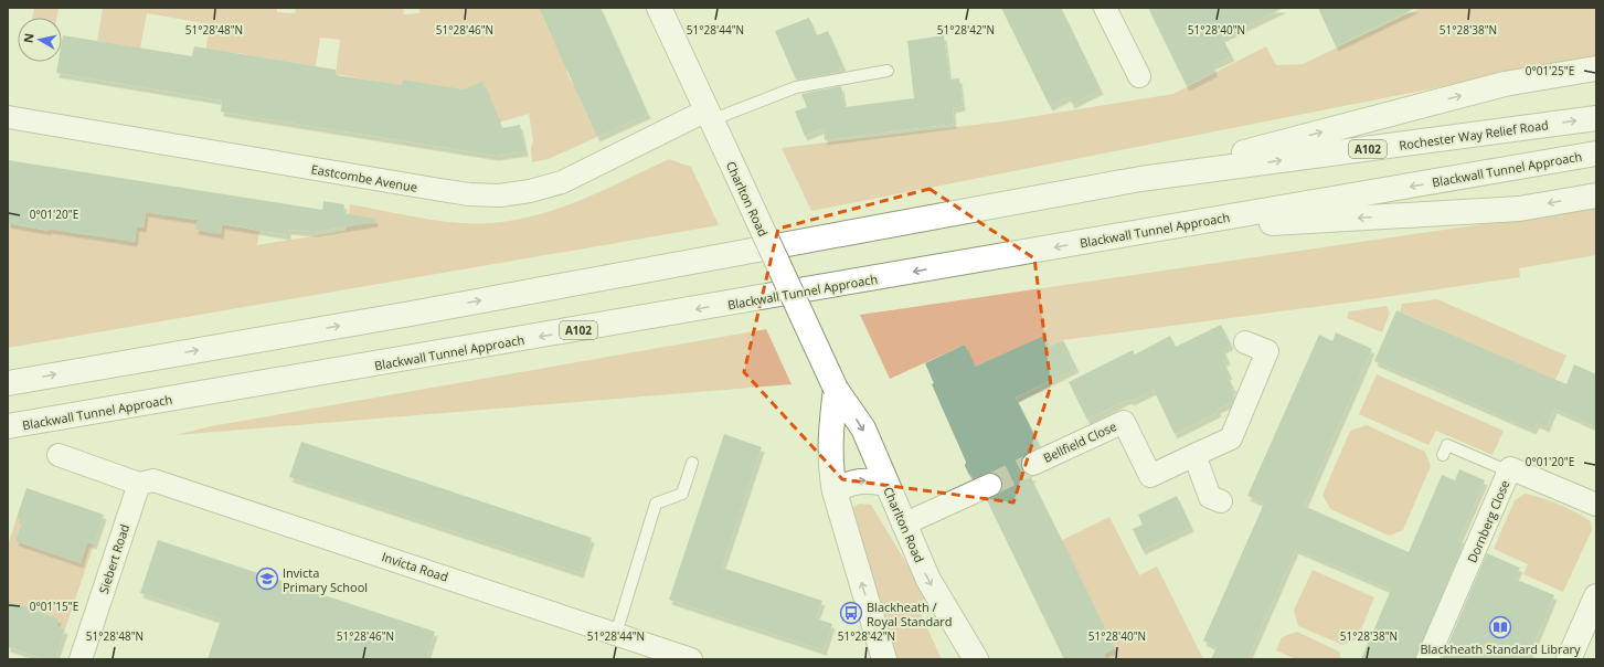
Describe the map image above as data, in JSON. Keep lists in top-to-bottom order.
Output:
{
  "streets": {
    "main road": [
      "Rochester Way Relief Road",
      "A102",
      "Blackwall Tunnel Approach",
      "Charlton Road"
    ],
    "street": [
      "Eastcombe Avenue",
      "Bellfield Close",
      "Dornberg Close",
      "Siebert Road",
      "Invicta Road"
    ]
  },
  "crossings": [
    ["Rochester Way Relief Road", "A102"],
    ["Eastcombe Avenue", "Charlton Road"],
    ["Siebert Road", "Invicta Road"]
  ],
  "places": {
    "school or university": ["Invicta Primary School"],
    "bus stop": ["Blackheath / Royal Standard"],
    "library": ["Blackheath Standard Library"]
  },
  "north": "left",
  "coordinates": [
    "51°28'48\"N",
    "51°28'46\"N",
    "51°28'44\"N",
    "51°28'42\"N",
    "51°28'40\"N",
    "51°28'38\"N",
    "0°01'25\"E",
    "0°01'20\"E",
    "0°01'15\"E"
  ]
}
